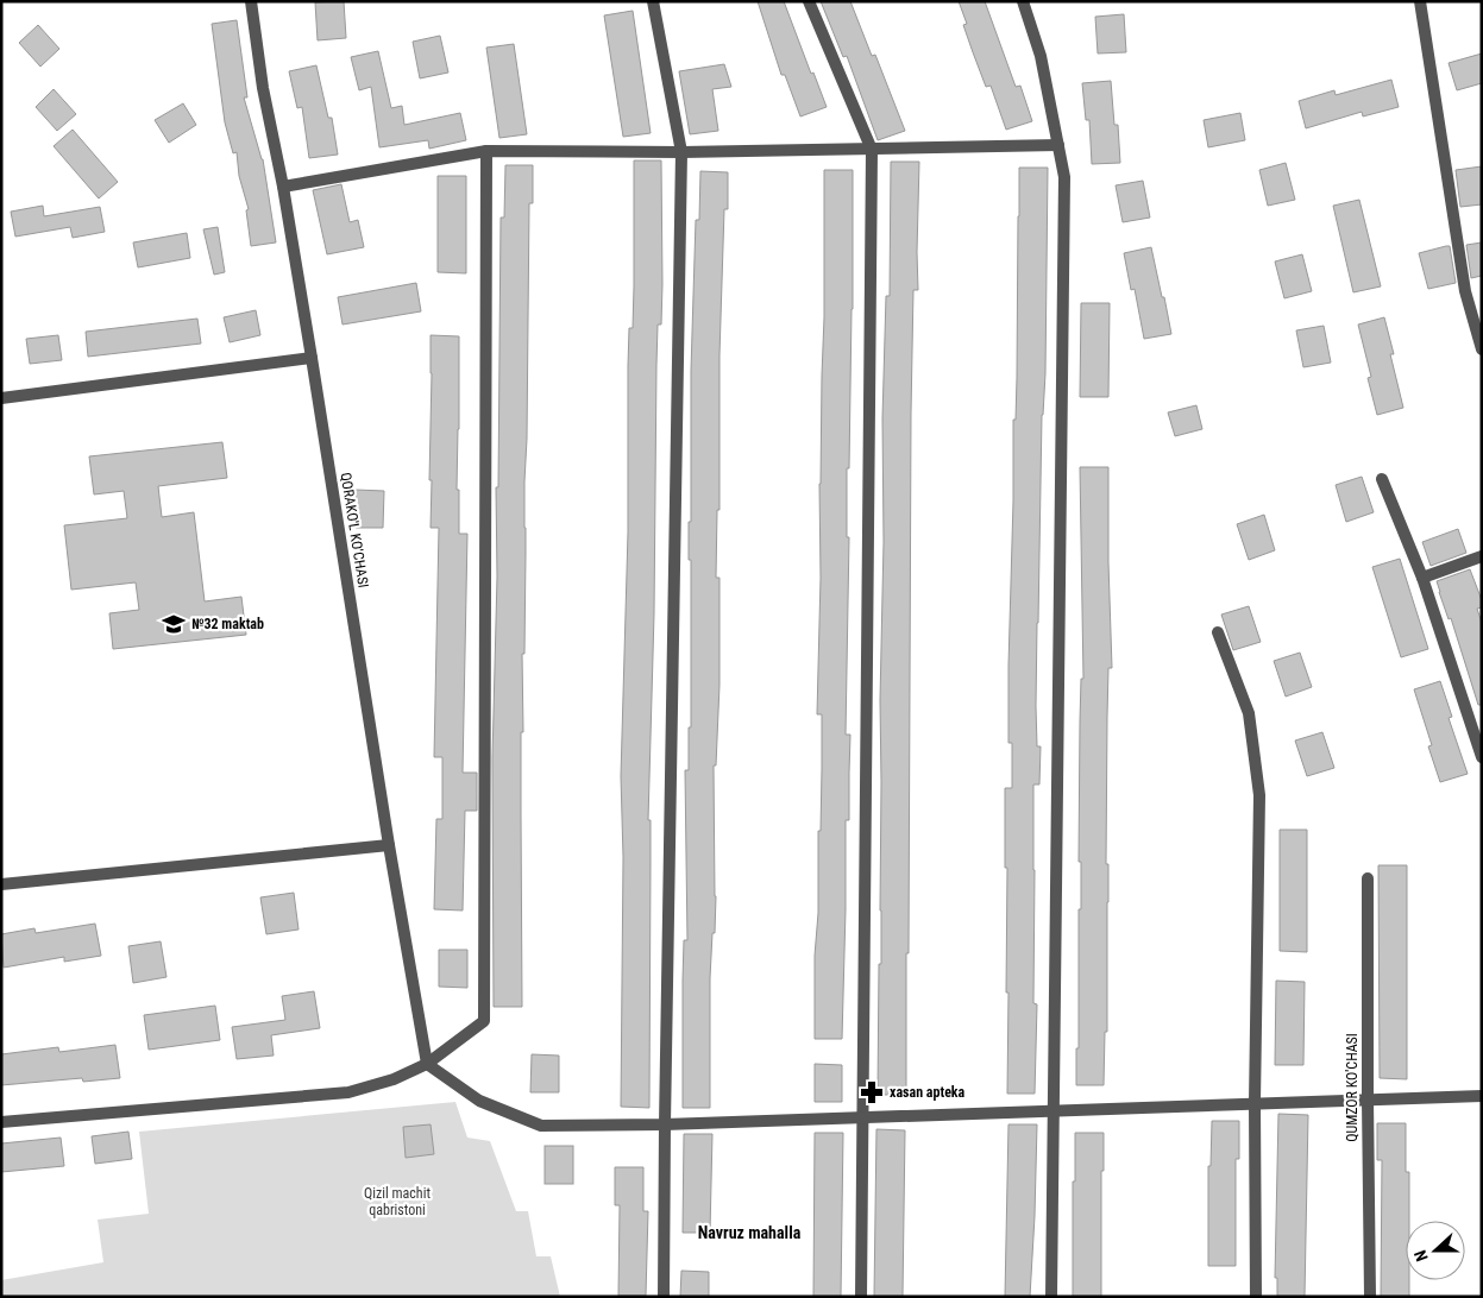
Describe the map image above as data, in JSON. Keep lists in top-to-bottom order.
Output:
{
  "streets": {
    "street": ["QORAKO'L KO'CHASI", "QUMZOR KO'CHASI"]
  },
  "districts": ["Navruz mahalla"],
  "parks": ["Qizil machit qabristoni"],
  "places": {
    "school or university": ["№32 maktab"],
    "pharmacy": ["xasan apteka"]
  },
  "north": "left"
}
